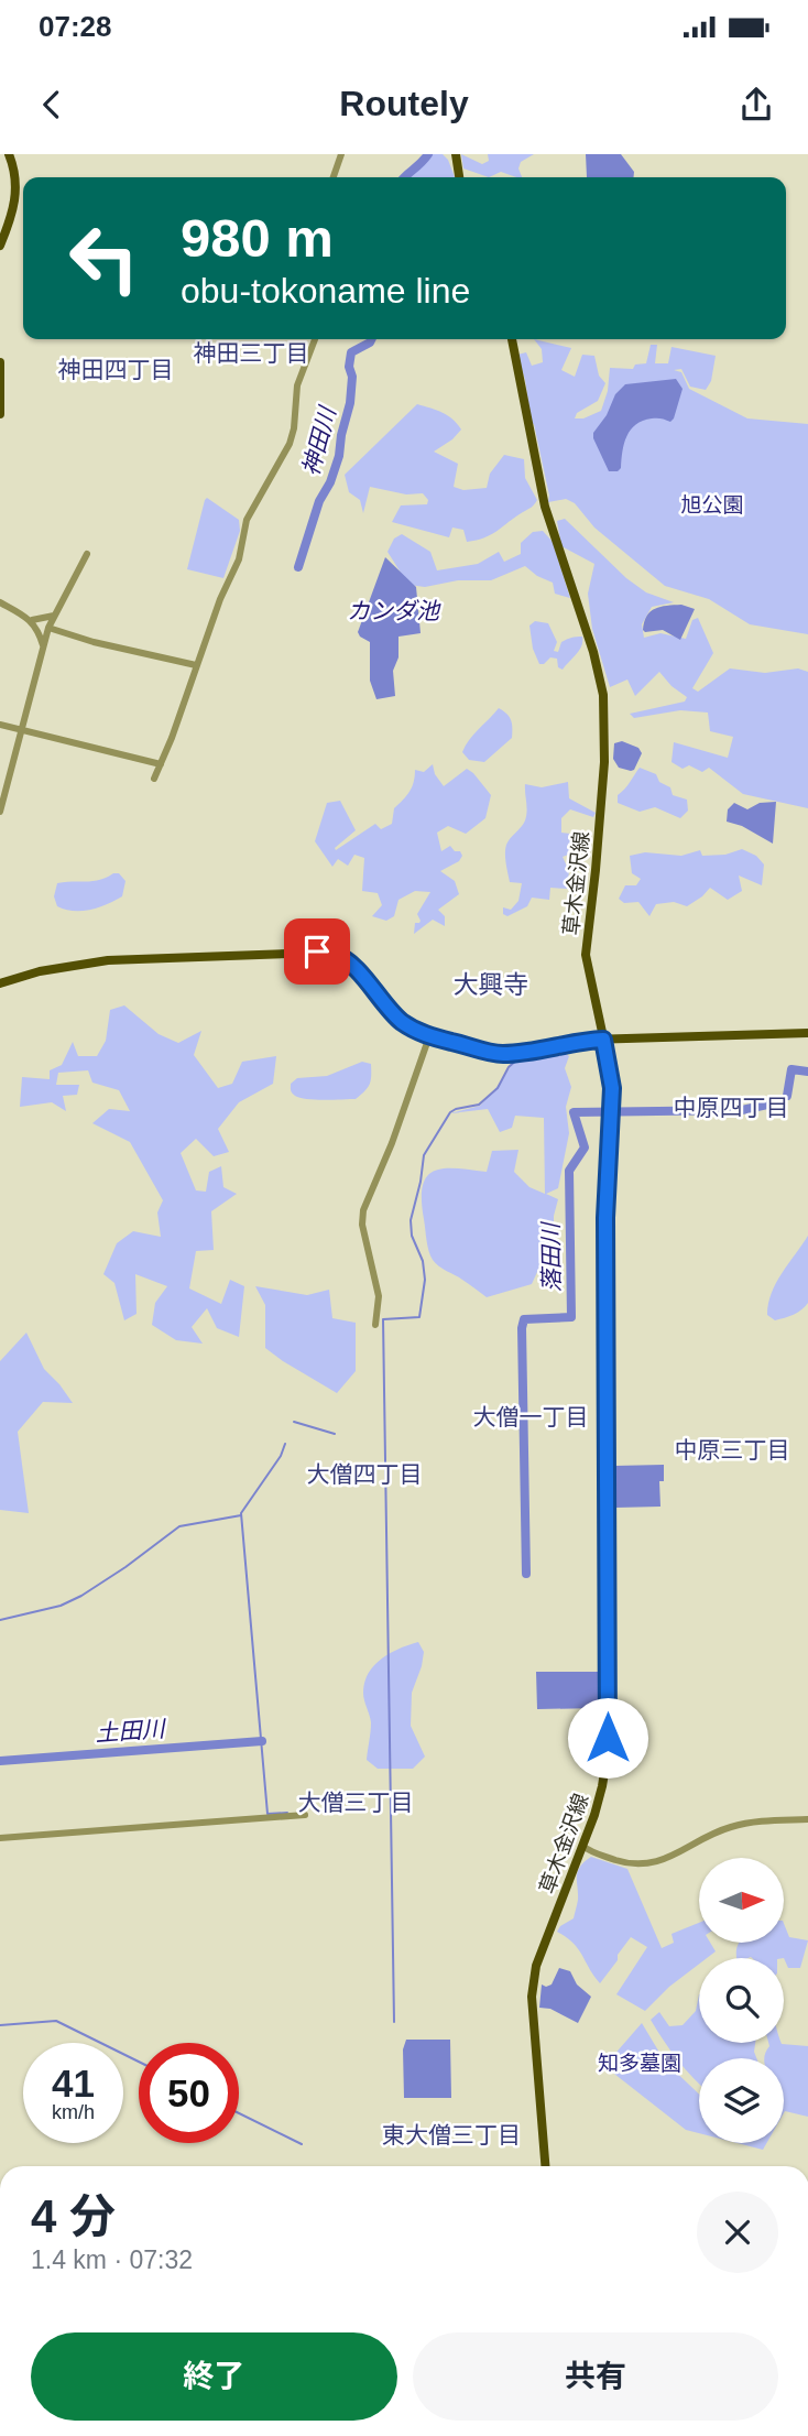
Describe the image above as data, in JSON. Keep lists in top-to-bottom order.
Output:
{
  "streets": {
    "main road": ["草木金沢線"]
  },
  "districts": [
    "神田三丁目",
    "神田四丁目",
    "大興寺",
    "中原四丁目",
    "大僧一丁目",
    "中原三丁目",
    "大僧四丁目",
    "大僧三丁目",
    "東大僧三丁目"
  ],
  "water": [
    "神田川",
    "カンダ池",
    "落田川",
    "土田川"
  ],
  "parks": ["旭公園", "知多墓園"],
  "north": "right",
  "page": {
    "status": "07:28",
    "header": "Routely",
    "turn": ["980 m", "obu-tokoname line"],
    "speed": "41 km/h",
    "limit": "50",
    "heading": ["4 分", "1.4 km · 07:32"],
    "buttons": ["終了", "共有"]
  }
}
